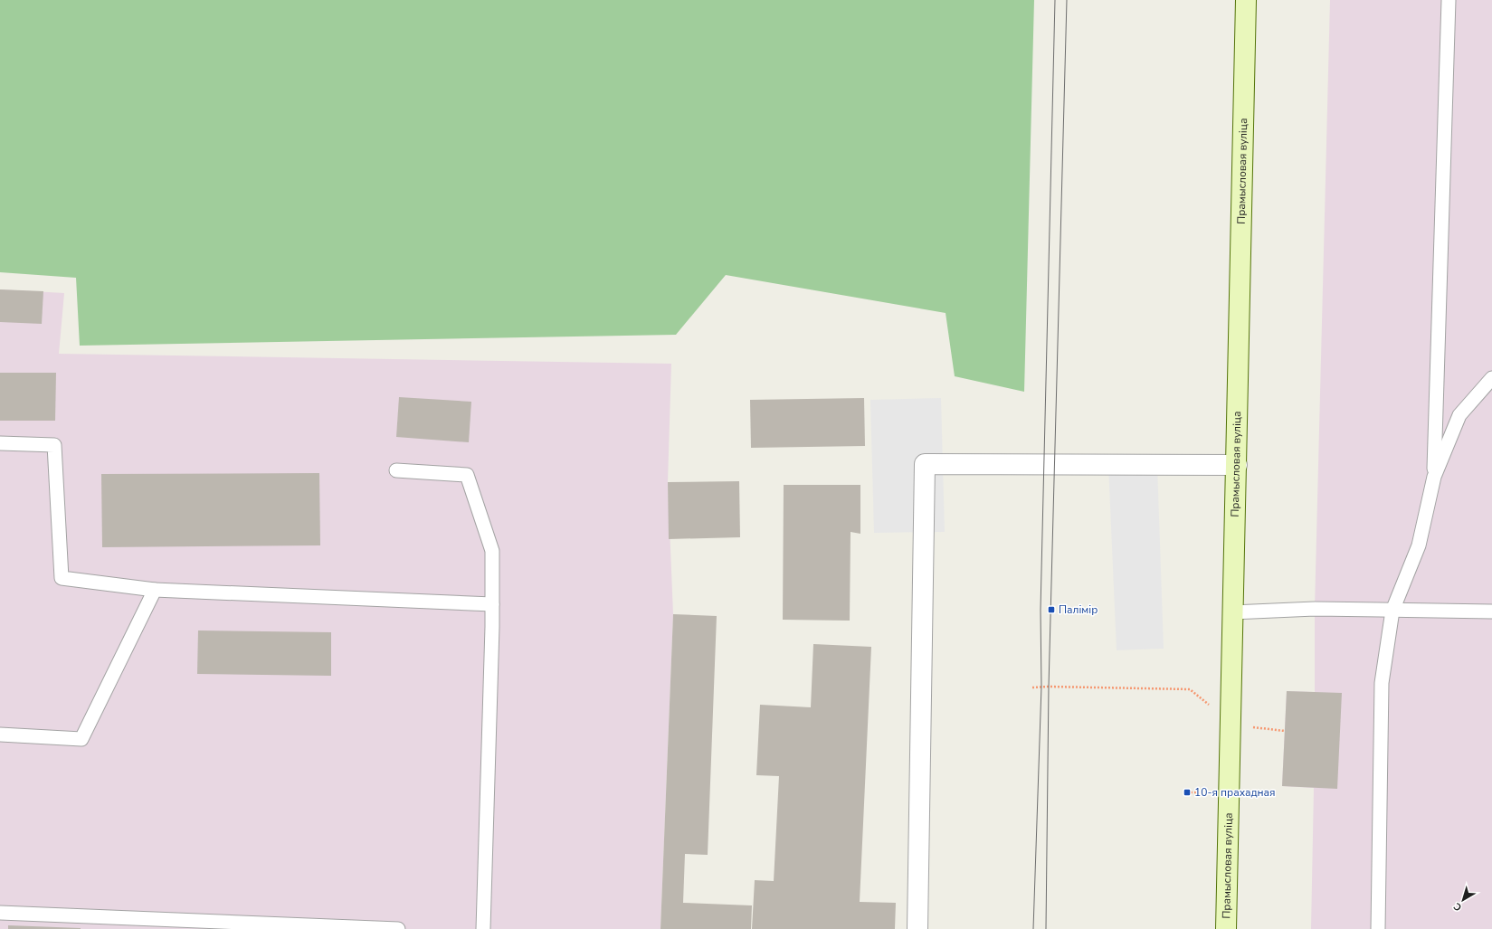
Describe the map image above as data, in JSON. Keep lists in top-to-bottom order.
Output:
{
  "streets": {
    "main road": ["Прамысловая вуліца"]
  },
  "places": {
    "transit": ["Палімір", "10-я прахадная"]
  },
  "north": "bottom left"
}
